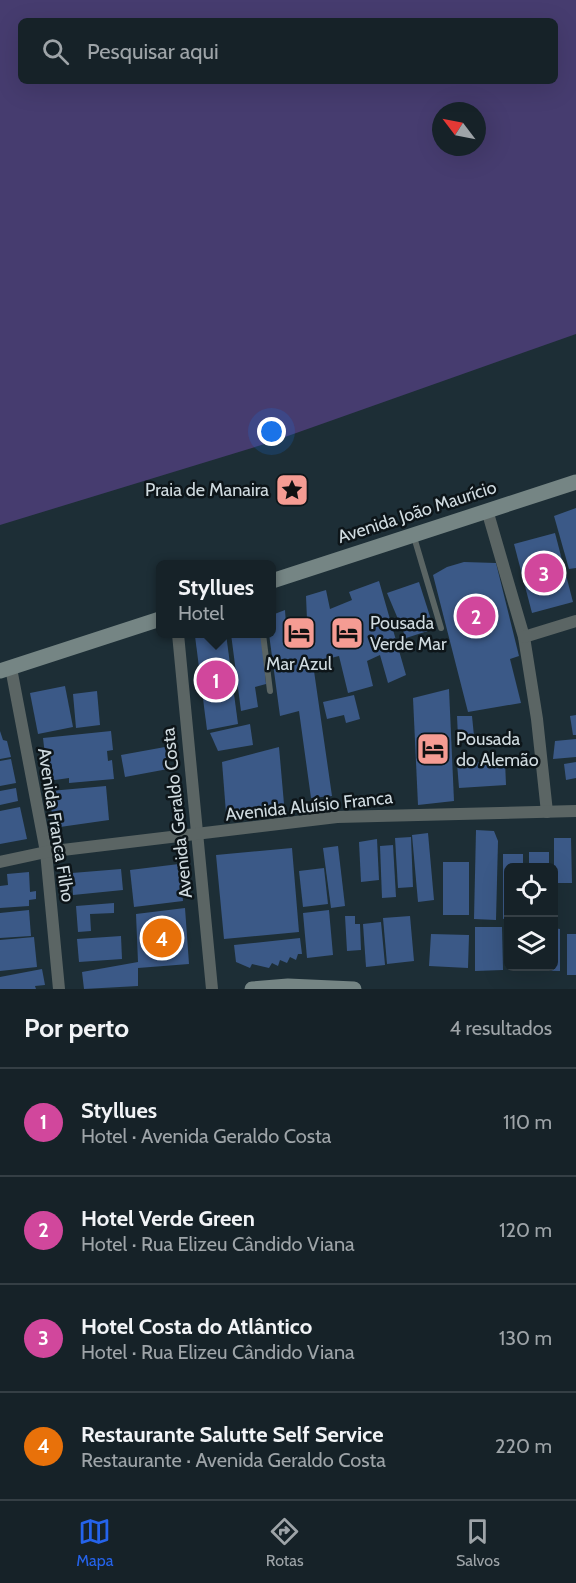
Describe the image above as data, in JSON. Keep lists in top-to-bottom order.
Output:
{
  "streets": {
    "main road": ["Avenida João Maurício"],
    "street": ["Avenida Aluísio Franca", "Avenida Geraldo Costa", "Avenida Franca Filho"]
  },
  "crossings": [
    ["Avenida Aluísio Franca", "Avenida Geraldo Costa"],
    ["Avenida Aluísio Franca", "Avenida Franca Filho"]
  ],
  "places": {
    "place": ["Praia de Manaira"],
    "hotel": ["Mar Azul", "Pousada Verde Mar", "Pousada do Alemão"]
  },
  "north": "top left",
  "page": {
    "search": "Pesquisar aqui",
    "pins": [
      "3",
      "2",
      "1",
      "4"
    ],
    "popup": ["Styllues", "Hotel"],
    "heading": ["Por perto", "4 resultados"],
    "list": [
      {
        "mark": "1",
        "name": "Styllues",
        "note": "Hotel · Avenida Geraldo Costa",
        "value": "110 m"
      },
      {
        "mark": "2",
        "name": "Hotel Verde Green",
        "note": "Hotel · Rua Elizeu Cândido Viana",
        "value": "120 m"
      },
      {
        "mark": "3",
        "name": "Hotel Costa do Atlântico",
        "note": "Hotel · Rua Elizeu Cândido Viana",
        "value": "130 m"
      },
      {
        "mark": "4",
        "name": "Restaurante Salutte Self Service",
        "note": "Restaurante · Avenida Geraldo Costa",
        "value": "220 m"
      }
    ],
    "nav": ["Mapa", "Rotas", "Salvos"]
  }
}
